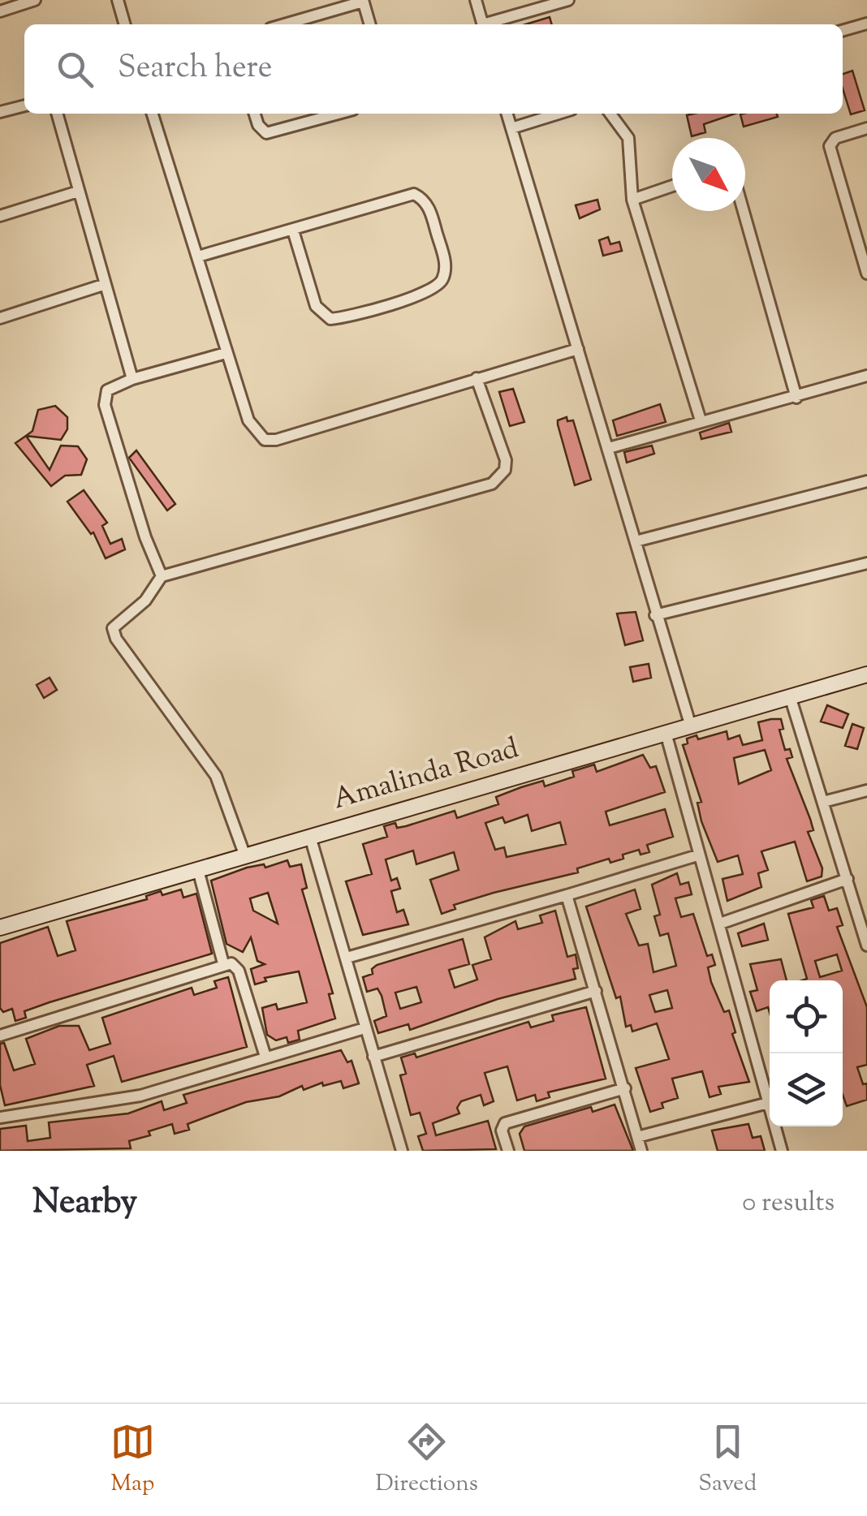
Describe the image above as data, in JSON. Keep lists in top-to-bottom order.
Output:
{
  "streets": {
    "street": ["Amalinda Road"]
  },
  "north": "bottom right",
  "page": {
    "search": "Search here",
    "heading": ["Nearby", "0 results"],
    "nav": ["Map", "Directions", "Saved"]
  }
}
